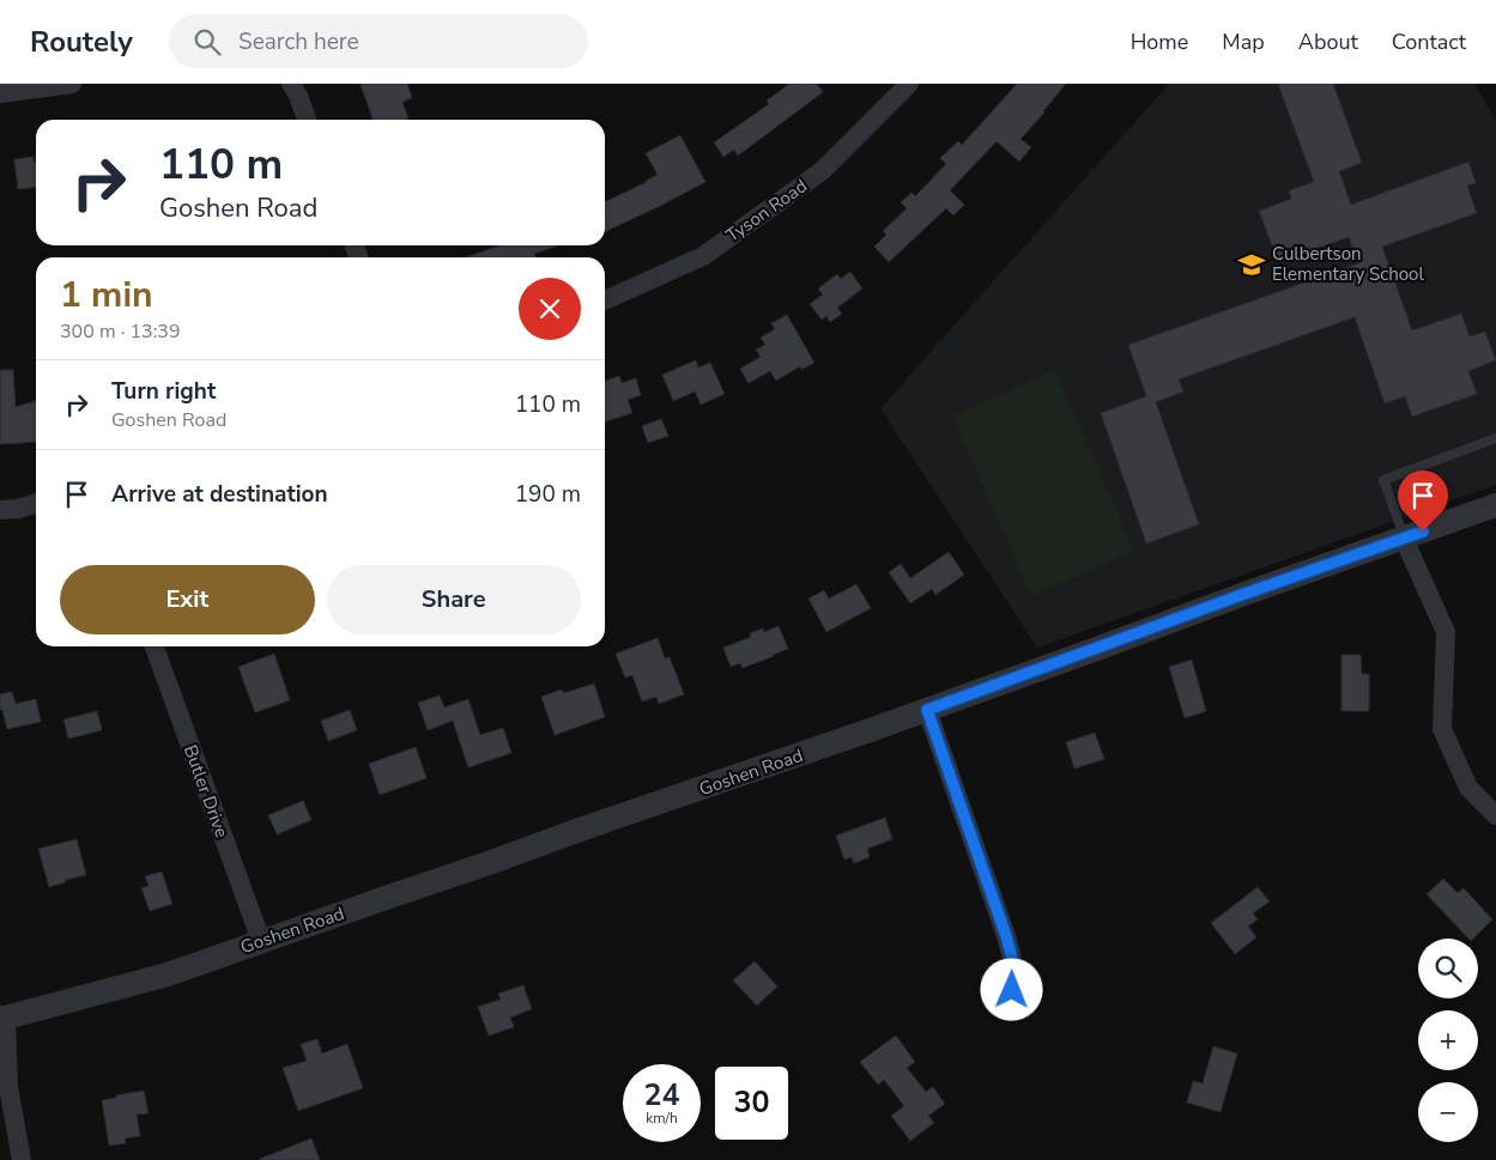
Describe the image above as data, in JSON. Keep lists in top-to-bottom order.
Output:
{
  "streets": {
    "street": ["Tyson Road", "Goshen Road", "Butler Drive"]
  },
  "crossings": [
    ["Goshen Road", "Butler Drive"]
  ],
  "places": {
    "school or university": ["Culbertson Elementary School"]
  },
  "page": {
    "header": "Routely",
    "search": "Search here",
    "nav": [
      "Home",
      "Map",
      "About",
      "Contact"
    ],
    "turn": ["110 m", "Goshen Road"],
    "heading": ["1 min", "300 m · 13:39"],
    "list": [
      {
        "name": "Turn right",
        "note": "Goshen Road",
        "value": "110 m"
      },
      {
        "name": "Arrive at destination",
        "value": "190 m"
      }
    ],
    "buttons": ["Exit", "Share"],
    "map_buttons": ["+", "−"],
    "speed": "24 km/h",
    "limit": "30"
  }
}
